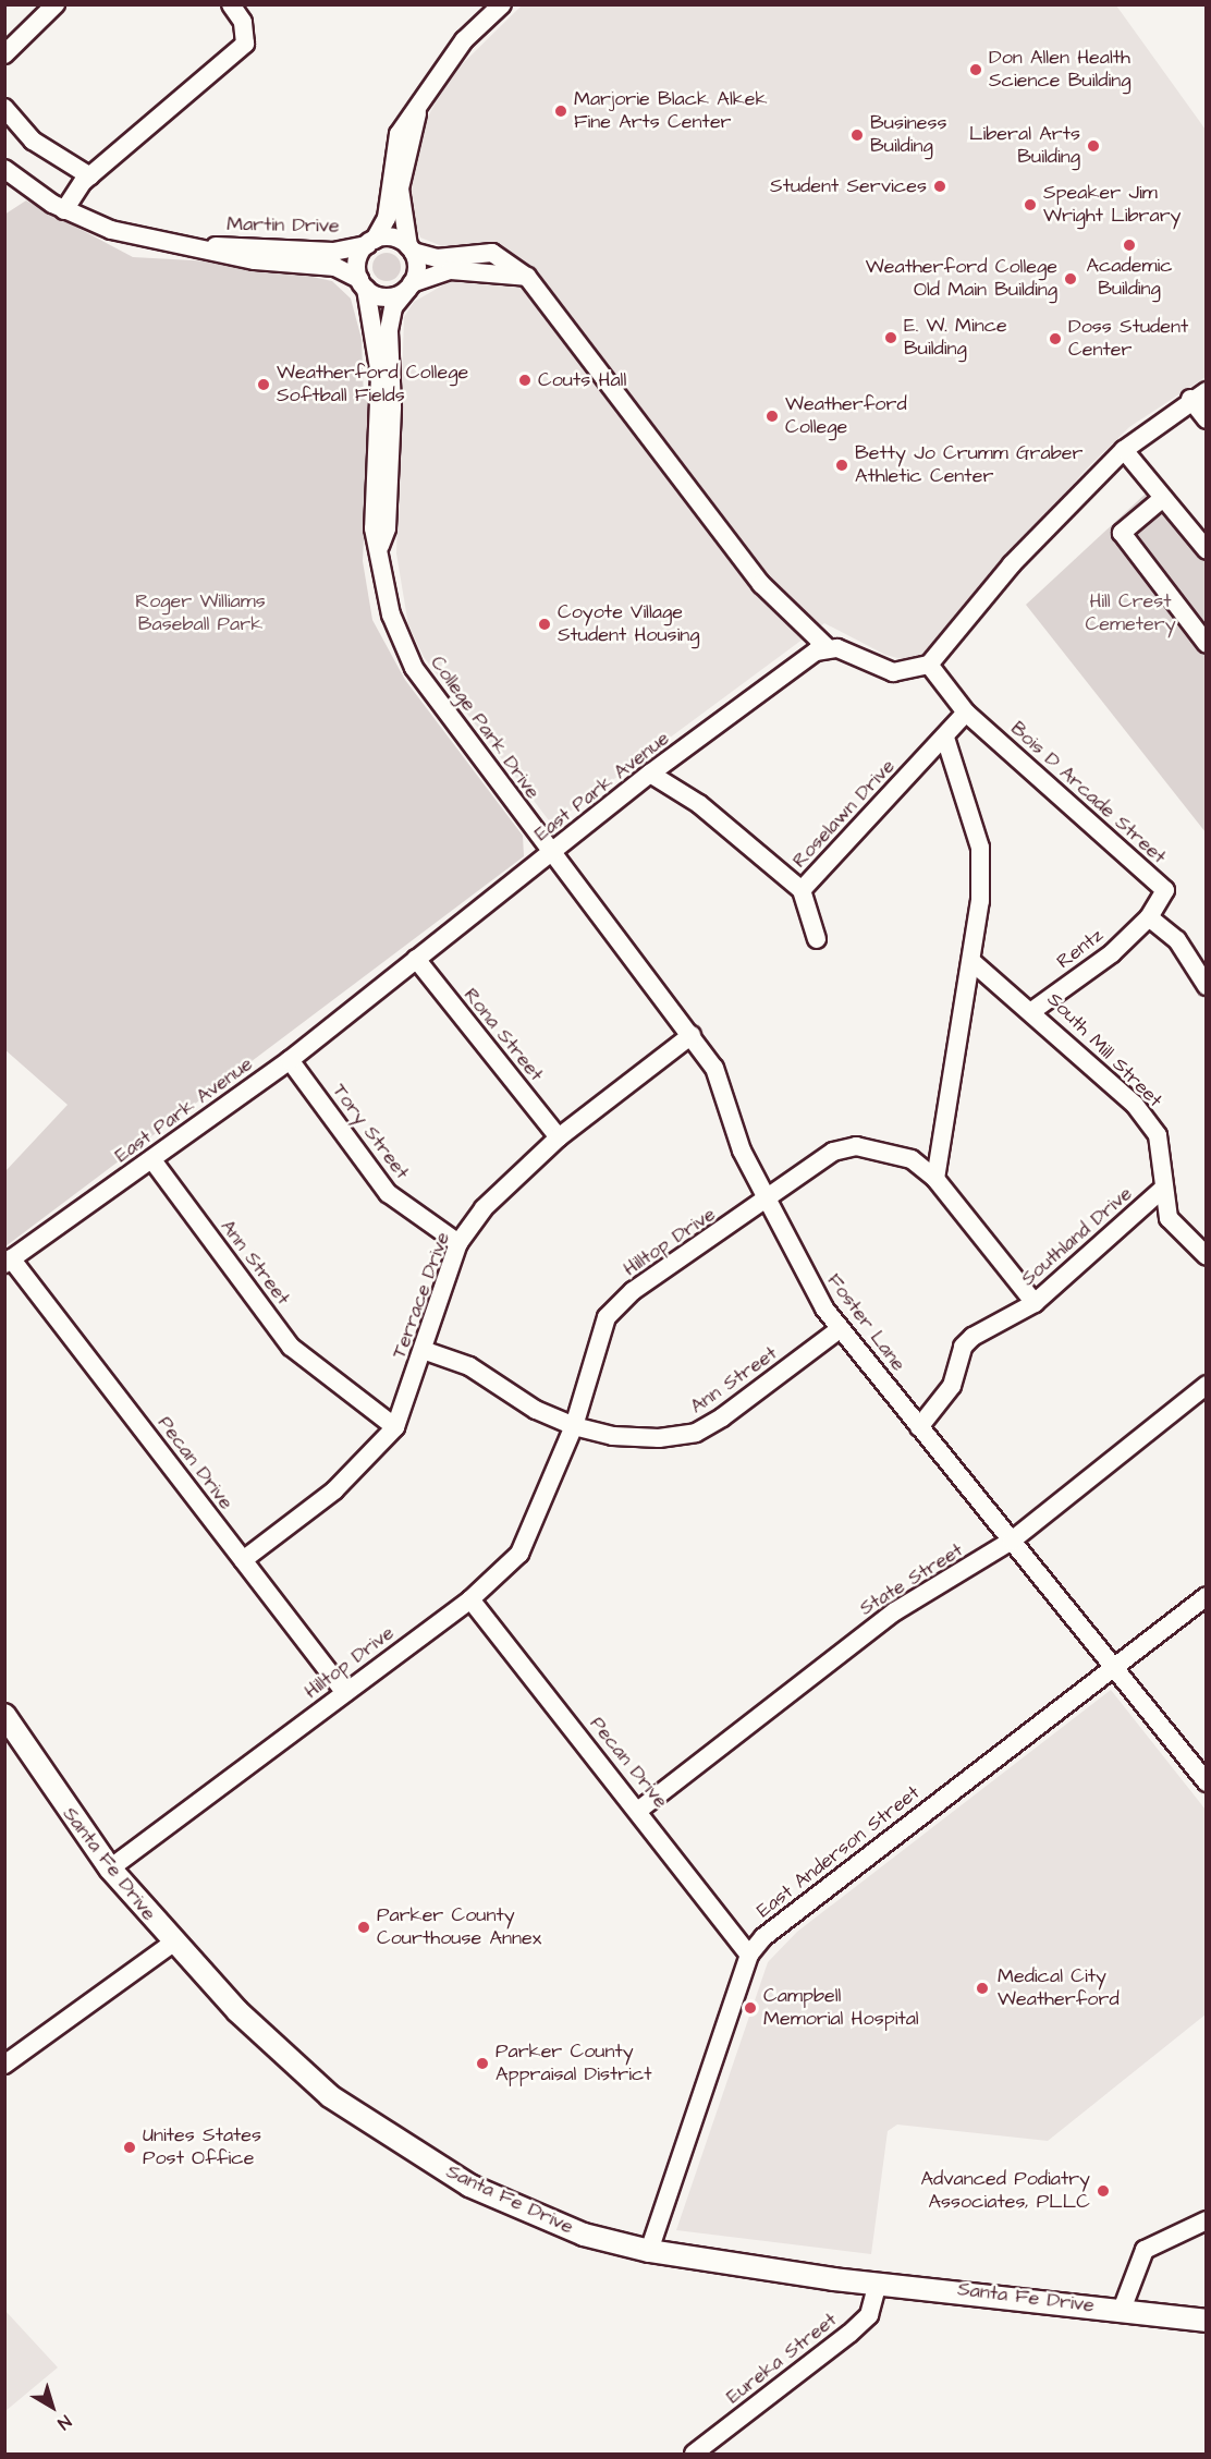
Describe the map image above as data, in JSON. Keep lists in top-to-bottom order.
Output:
{
  "streets": {
    "main road": ["Santa Fe Drive"],
    "street": [
      "Martin Drive",
      "College Park Drive",
      "East Park Avenue",
      "Bois D Arcade Street",
      "Roselawn Drive",
      "Rentz",
      "Rona Street",
      "South Mill Street",
      "Tory Street",
      "Southland Drive",
      "Hilltop Drive",
      "Ann Street",
      "Terrace Drive",
      "Foster Lane",
      "Pecan Drive",
      "State Street",
      "East Anderson Street",
      "Eureka Street"
    ]
  },
  "crossings": [
    ["Martin Drive", "College Park Drive"],
    ["College Park Drive", "East Park Avenue"],
    ["College Park Drive", "Foster Lane"],
    ["East Park Avenue", "Roselawn Drive"],
    ["East Park Avenue", "Rona Street"],
    ["East Park Avenue", "Tory Street"],
    ["East Park Avenue", "Ann Street"],
    ["East Park Avenue", "Foster Lane"],
    ["East Park Avenue", "Pecan Drive"],
    ["Bois D Arcade Street", "Roselawn Drive"],
    ["Bois D Arcade Street", "Rentz"],
    ["Rentz", "South Mill Street"],
    ["Rona Street", "Terrace Drive"],
    ["South Mill Street", "Southland Drive"],
    ["Tory Street", "Terrace Drive"],
    ["Southland Drive", "Hilltop Drive"],
    ["Southland Drive", "Foster Lane"],
    ["Hilltop Drive", "Ann Street"],
    ["Hilltop Drive", "Foster Lane"],
    ["Hilltop Drive", "Pecan Drive"],
    ["Hilltop Drive", "Santa Fe Drive"],
    ["Ann Street", "Terrace Drive"],
    ["Ann Street", "Foster Lane"],
    ["Terrace Drive", "Foster Lane"],
    ["Terrace Drive", "Pecan Drive"],
    ["Foster Lane", "State Street"],
    ["Foster Lane", "East Anderson Street"],
    ["Pecan Drive", "State Street"],
    ["Pecan Drive", "East Anderson Street"],
    ["East Anderson Street", "Santa Fe Drive"],
    ["Santa Fe Drive", "Eureka Street"]
  ],
  "parks": ["Roger Williams Baseball Park", "Hill Crest Cemetery"],
  "places": [
    "Don Allen Health Science Building",
    "Marjorie Black Alkek Fine Arts Center",
    "Business Building",
    "Liberal Arts Building",
    "Student Services",
    "Speaker Jim Wright Library",
    "Academic Building",
    "Weatherford College Old Main Building",
    "E. W. Mince Building",
    "Doss Student Center",
    "Couts Hall",
    "Weatherford College Softball Fields",
    "Weatherford College",
    "Betty Jo Crumm Graber Athletic Center",
    "Coyote Village Student Housing",
    "Parker County Courthouse Annex",
    "Medical City Weatherford",
    "Campbell Memorial Hospital",
    "Parker County Appraisal District",
    "Unites States Post Office",
    "Advanced Podiatry Associates, PLLC"
  ],
  "north": "bottom right"
}
